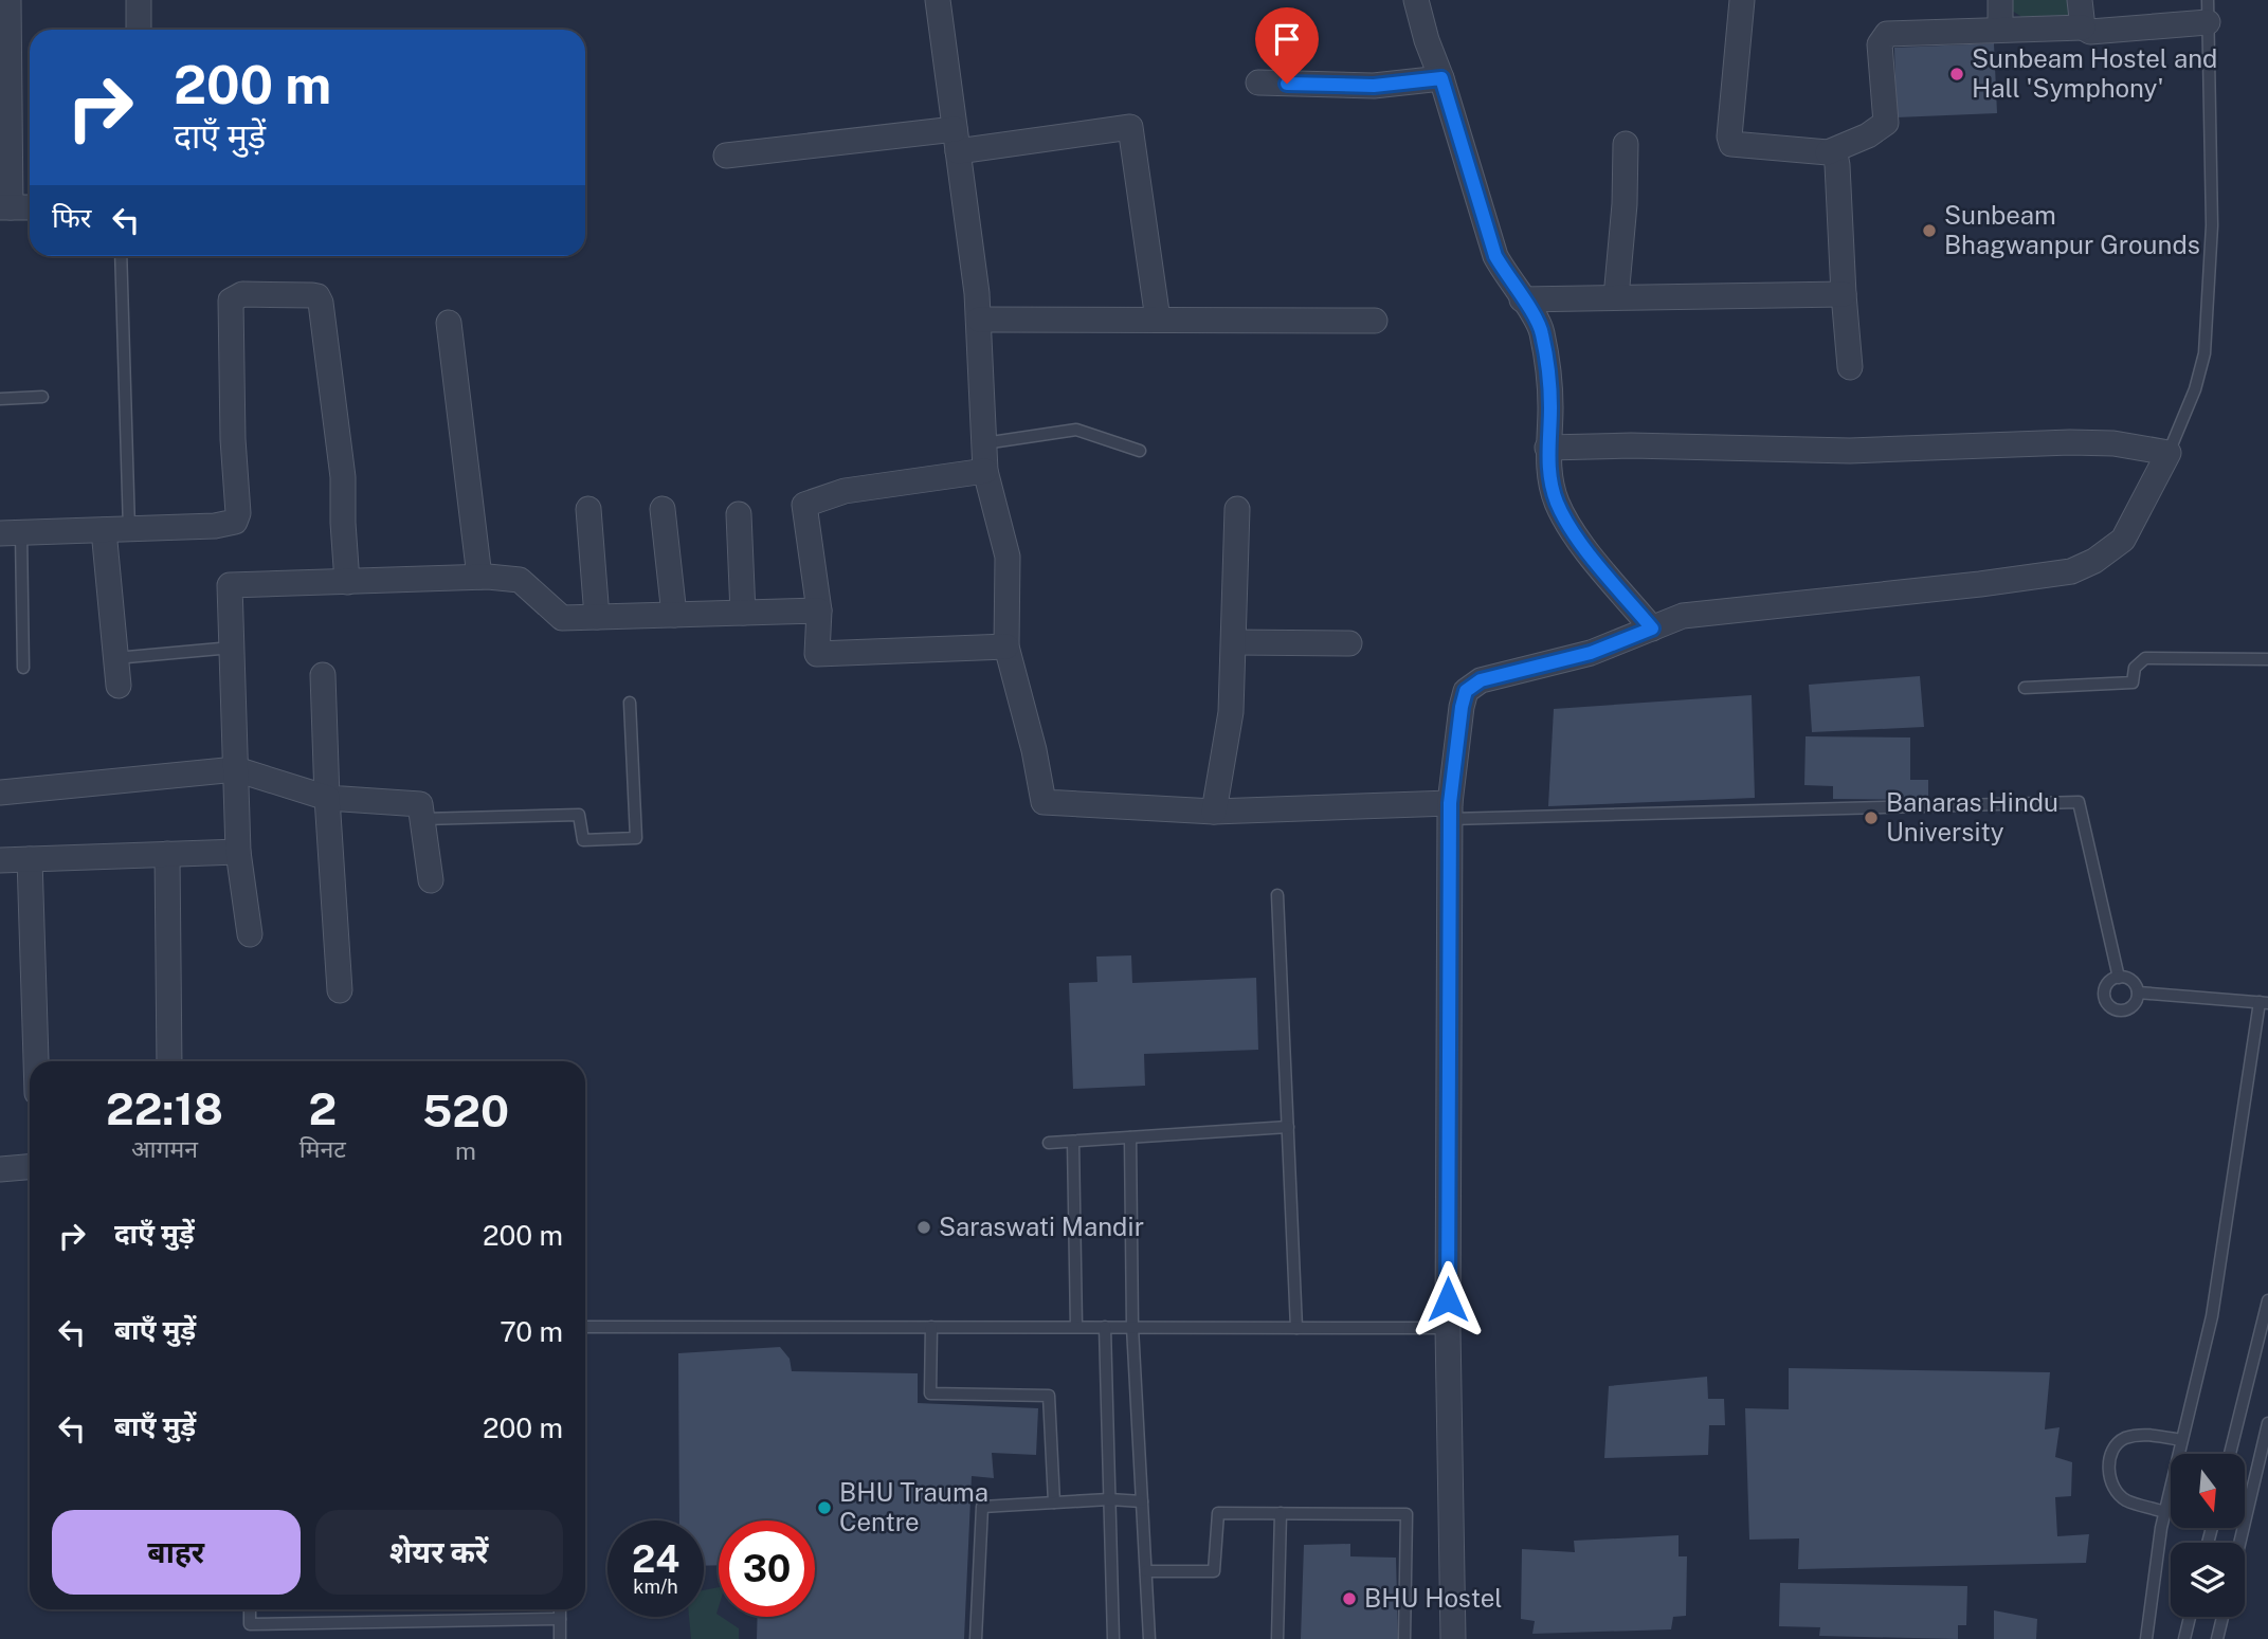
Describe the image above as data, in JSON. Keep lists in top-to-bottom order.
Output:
{
  "places": [
    "Sunbeam Hostel and Hall 'Symphony'",
    "Sunbeam Bhagwanpur Grounds",
    "Banaras Hindu University",
    "Saraswati Mandir",
    "BHU Trauma Centre",
    "BHU Hostel"
  ],
  "north": "bottom",
  "page": {
    "turn": ["200 m", "दाएँ मुड़ें"],
    "then": "फिर",
    "eta": [
      "22:18",
      "आगमन",
      "2",
      "मिनट",
      "520",
      "m"
    ],
    "list": [
      {
        "name": "दाएँ मुड़ें",
        "value": "200 m"
      },
      {
        "name": "बाएँ मुड़ें",
        "value": "70 m"
      },
      {
        "name": "बाएँ मुड़ें",
        "value": "200 m"
      }
    ],
    "buttons": ["बाहर", "शेयर करें"],
    "speed": "24 km/h",
    "limit": "30"
  }
}
